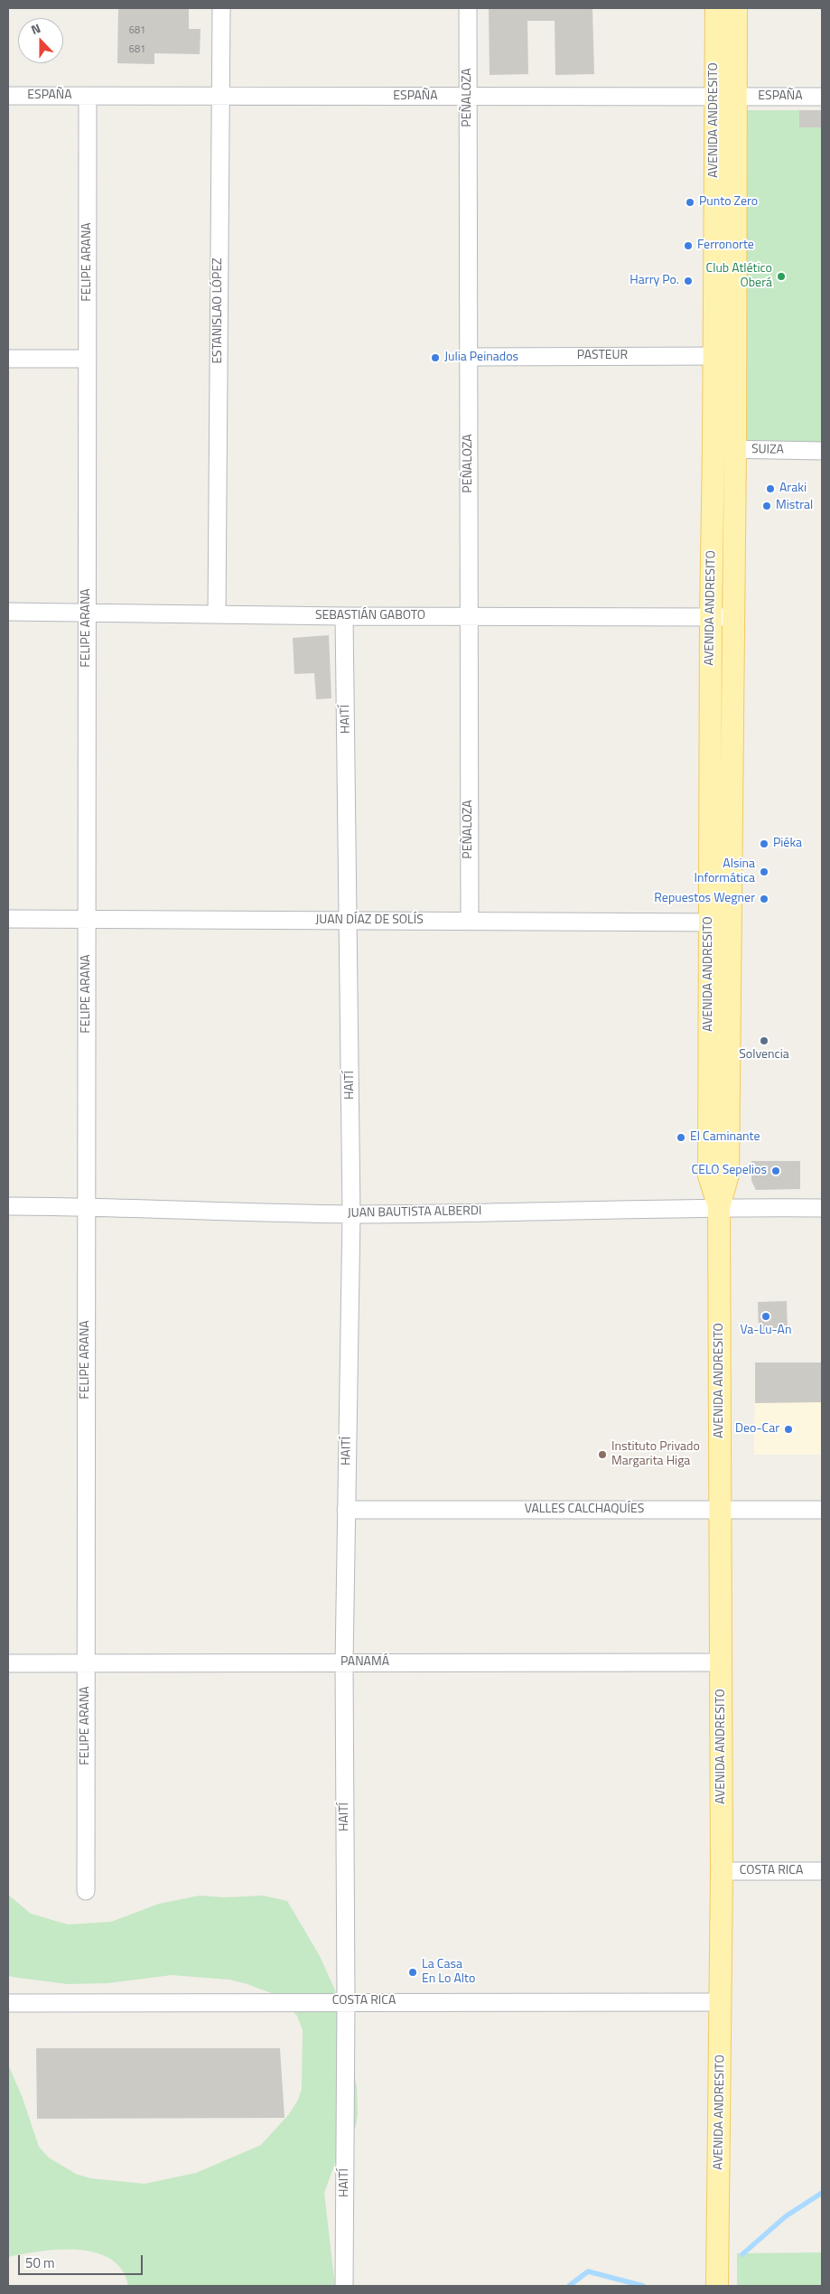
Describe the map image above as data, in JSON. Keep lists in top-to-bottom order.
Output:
{
  "streets": {
    "main road": ["AVENIDA ANDRESITO"],
    "street": [
      "ESPAÑA",
      "PEÑALOZA",
      "FELIPE ARANA",
      "ESTANISLAO LÓPEZ",
      "PASTEUR",
      "SUIZA",
      "SEBASTIÁN GABOTO",
      "HAITÍ",
      "JUAN DÍAZ DE SOLÍS",
      "JUAN BAUTISTA ALBERDI",
      "VALLES CALCHAQUÍES",
      "PANAMÁ",
      "COSTA RICA"
    ]
  },
  "crossings": [
    ["ESPAÑA", "PEÑALOZA"],
    ["ESPAÑA", "AVENIDA ANDRESITO"],
    ["ESPAÑA", "FELIPE ARANA"],
    ["ESPAÑA", "ESTANISLAO LÓPEZ"],
    ["PEÑALOZA", "PASTEUR"],
    ["PEÑALOZA", "SEBASTIÁN GABOTO"],
    ["PEÑALOZA", "JUAN DÍAZ DE SOLÍS"],
    ["AVENIDA ANDRESITO", "PASTEUR"],
    ["AVENIDA ANDRESITO", "SUIZA"],
    ["AVENIDA ANDRESITO", "SEBASTIÁN GABOTO"],
    ["AVENIDA ANDRESITO", "JUAN DÍAZ DE SOLÍS"],
    ["AVENIDA ANDRESITO", "JUAN BAUTISTA ALBERDI"],
    ["AVENIDA ANDRESITO", "VALLES CALCHAQUÍES"],
    ["AVENIDA ANDRESITO", "PANAMÁ"],
    ["AVENIDA ANDRESITO", "COSTA RICA"],
    ["FELIPE ARANA", "SEBASTIÁN GABOTO"],
    ["FELIPE ARANA", "JUAN DÍAZ DE SOLÍS"],
    ["FELIPE ARANA", "JUAN BAUTISTA ALBERDI"],
    ["FELIPE ARANA", "PANAMÁ"],
    ["ESTANISLAO LÓPEZ", "SEBASTIÁN GABOTO"],
    ["SEBASTIÁN GABOTO", "HAITÍ"],
    ["HAITÍ", "JUAN DÍAZ DE SOLÍS"],
    ["HAITÍ", "JUAN BAUTISTA ALBERDI"],
    ["HAITÍ", "VALLES CALCHAQUÍES"],
    ["HAITÍ", "PANAMÁ"],
    ["HAITÍ", "COSTA RICA"]
  ],
  "places": [
    "Punto Zero",
    "Ferronorte",
    "Club Atlético Oberá",
    "Harry Po.",
    "Julia Peinados",
    "Araki",
    "Mistral",
    "Piéka",
    "Alsina Informática",
    "Repuestos Wegner",
    "Solvencia",
    "El Caminante",
    "CELO Sepelios",
    "Va-Lu-An",
    "Deo-Car",
    "Instituto Privado Margarita Higa",
    "La Casa En Lo Alto"
  ],
  "house_numbers": ["681", "681"],
  "scale_bar": "50 m",
  "north": "top"
}
